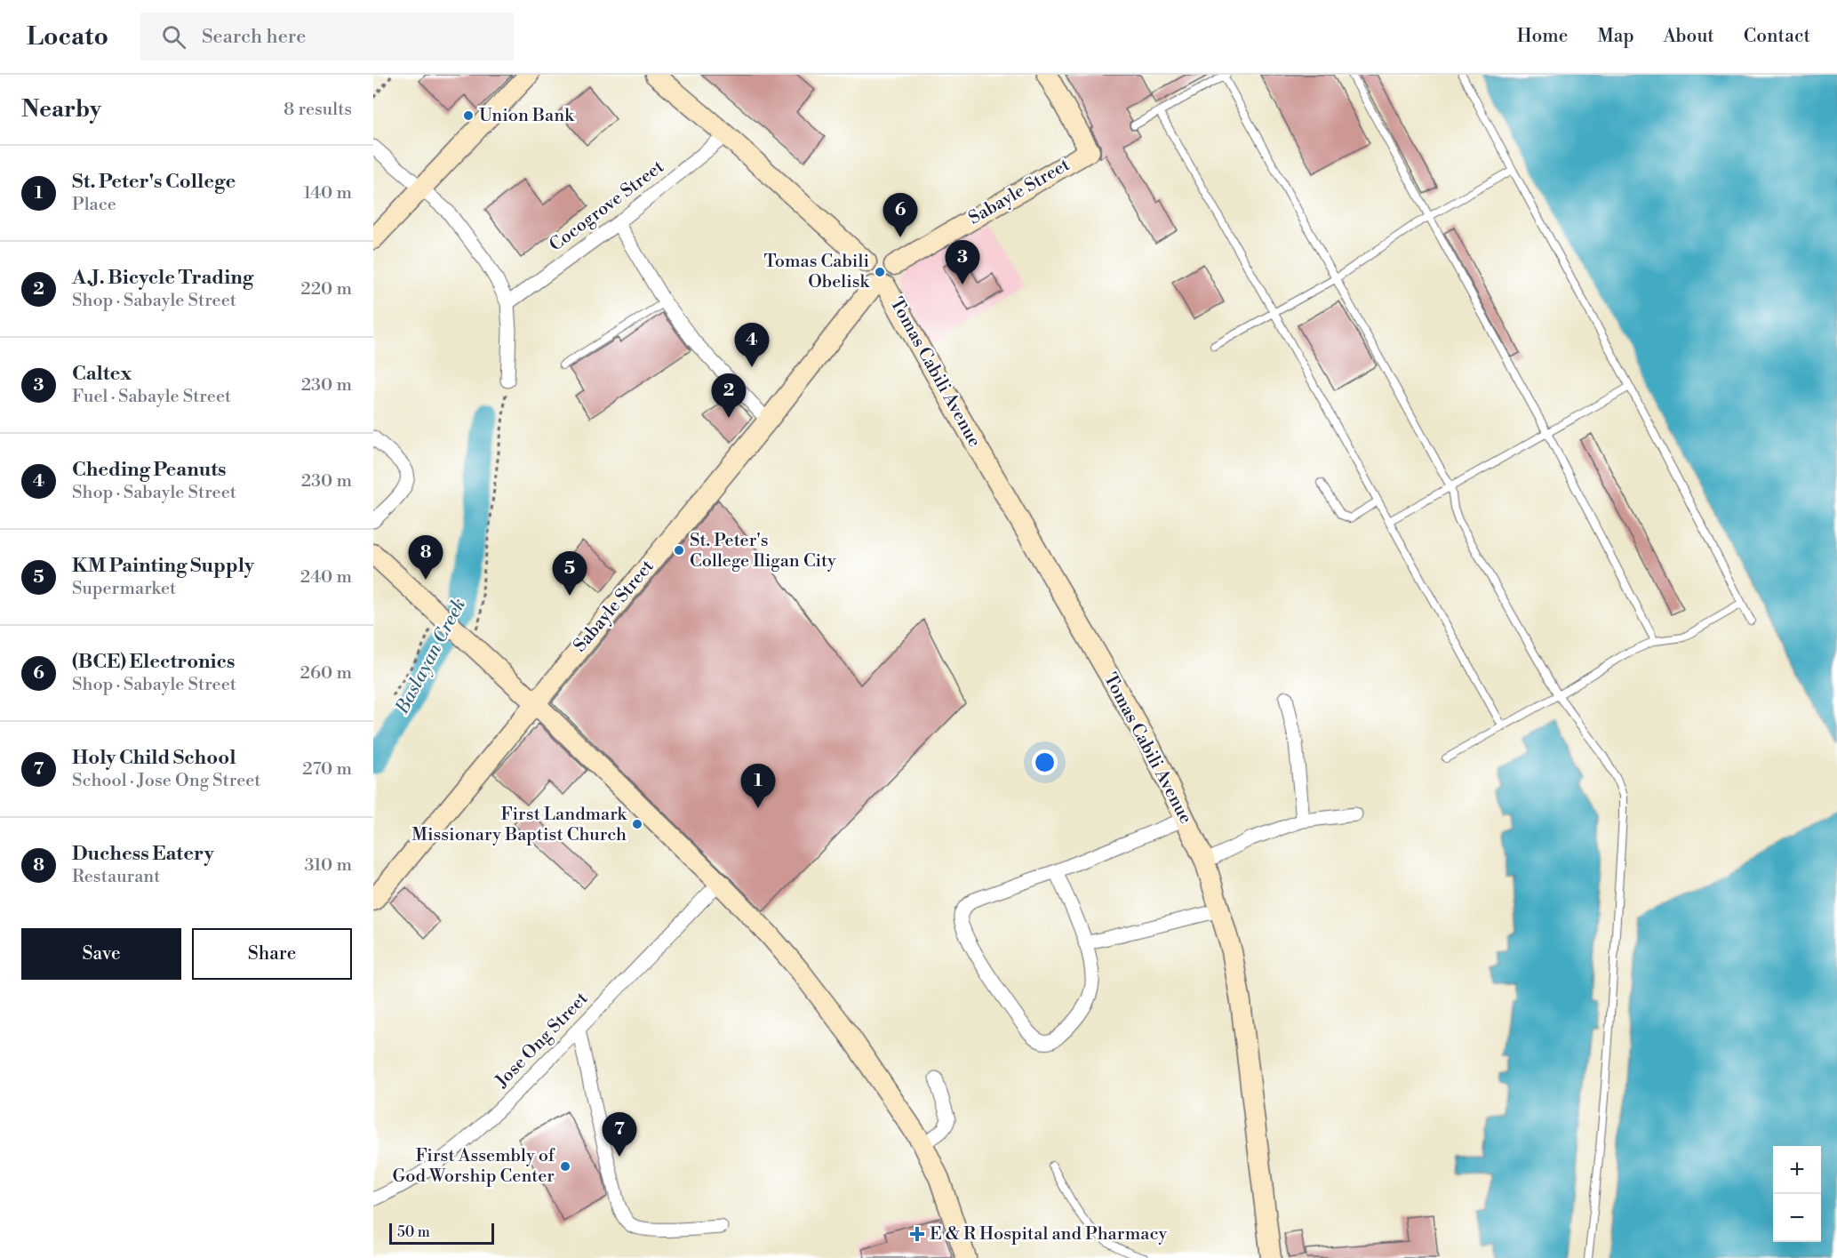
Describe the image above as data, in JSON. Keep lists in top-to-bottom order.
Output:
{
  "streets": {
    "street": [
      "Sabayle Street",
      "Cocogrove Street",
      "Tomas Cabili Avenue",
      "Jose Ong Street"
    ]
  },
  "crossings": [
    ["Sabayle Street", "Tomas Cabili Avenue"]
  ],
  "water": ["Baslayan Creek"],
  "places": {
    "other": [
      "Union Bank",
      "Tomas Cabili Obelisk",
      "St. Peter's College Iligan City",
      "First Landmark Missionary Baptist Church",
      "First Assembly of God Worship Center"
    ],
    "health": ["E & R Hospital and Pharmacy"]
  },
  "scale_bar": "50 m",
  "page": {
    "header": "Locato",
    "search": "Search here",
    "nav": [
      "Home",
      "Map",
      "About",
      "Contact"
    ],
    "heading": ["Nearby", "8 results"],
    "list": [
      {
        "mark": "1",
        "name": "St. Peter's College",
        "note": "Place",
        "value": "140 m"
      },
      {
        "mark": "2",
        "name": "A.J. Bicycle Trading",
        "note": "Shop · Sabayle Street",
        "value": "220 m"
      },
      {
        "mark": "3",
        "name": "Caltex",
        "note": "Fuel · Sabayle Street",
        "value": "230 m"
      },
      {
        "mark": "4",
        "name": "Cheding Peanuts",
        "note": "Shop · Sabayle Street",
        "value": "230 m"
      },
      {
        "mark": "5",
        "name": "KM Painting Supply",
        "note": "Supermarket",
        "value": "240 m"
      },
      {
        "mark": "6",
        "name": "(BCE) Electronics",
        "note": "Shop · Sabayle Street",
        "value": "260 m"
      },
      {
        "mark": "7",
        "name": "Holy Child School",
        "note": "School · Jose Ong Street",
        "value": "270 m"
      },
      {
        "mark": "8",
        "name": "Duchess Eatery",
        "note": "Restaurant",
        "value": "310 m"
      }
    ],
    "pins": [
      "6",
      "3",
      "4",
      "2",
      "8",
      "5",
      "1",
      "7"
    ],
    "buttons": ["Save", "Share"],
    "map_buttons": ["+", "−"],
    "scale": "50 m"
  }
}
